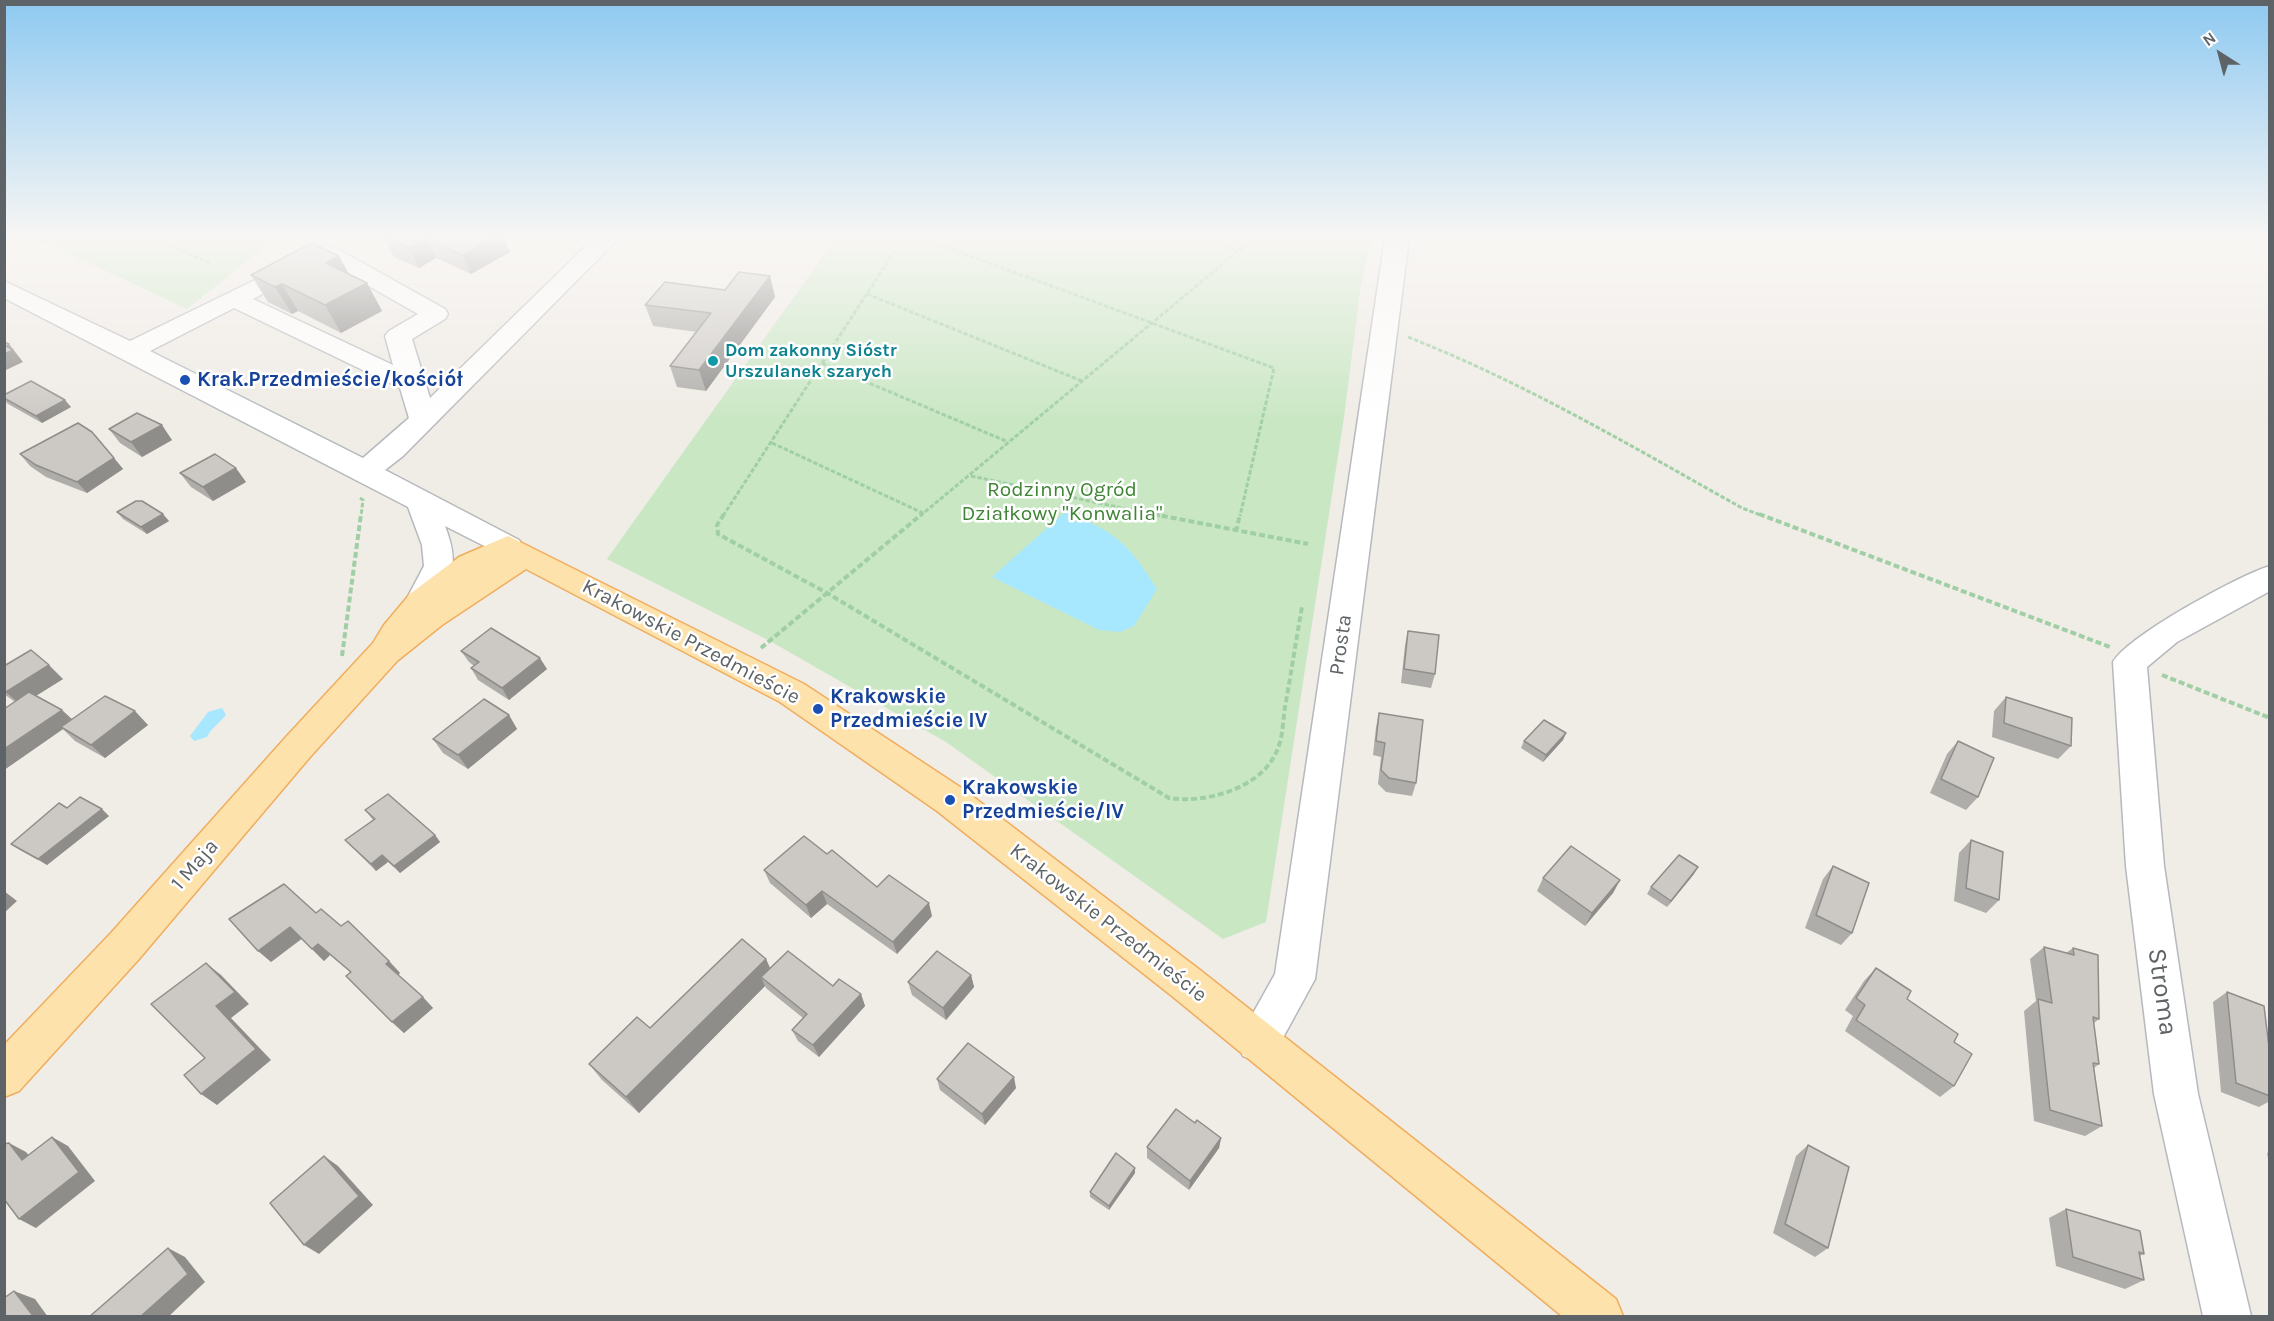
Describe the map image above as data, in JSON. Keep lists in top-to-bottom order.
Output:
{
  "streets": {
    "main road": ["Krakowskie Przedmieście", "1 Maja"],
    "street": ["Prosta", "Stroma"]
  },
  "crossings": [
    ["Krakowskie Przedmieście", "Prosta"],
    ["Krakowskie Przedmieście", "1 Maja"]
  ],
  "parks": ["Rodzinny Ogród Działkowy \"Konwalia\""],
  "places": [
    "Dom zakonny Sióstr Urszulanek szarych",
    "Krak.Przedmieście/kościół",
    "Krakowskie Przedmieście IV",
    "Krakowskie Przedmieście/IV"
  ],
  "north": "top left"
}
